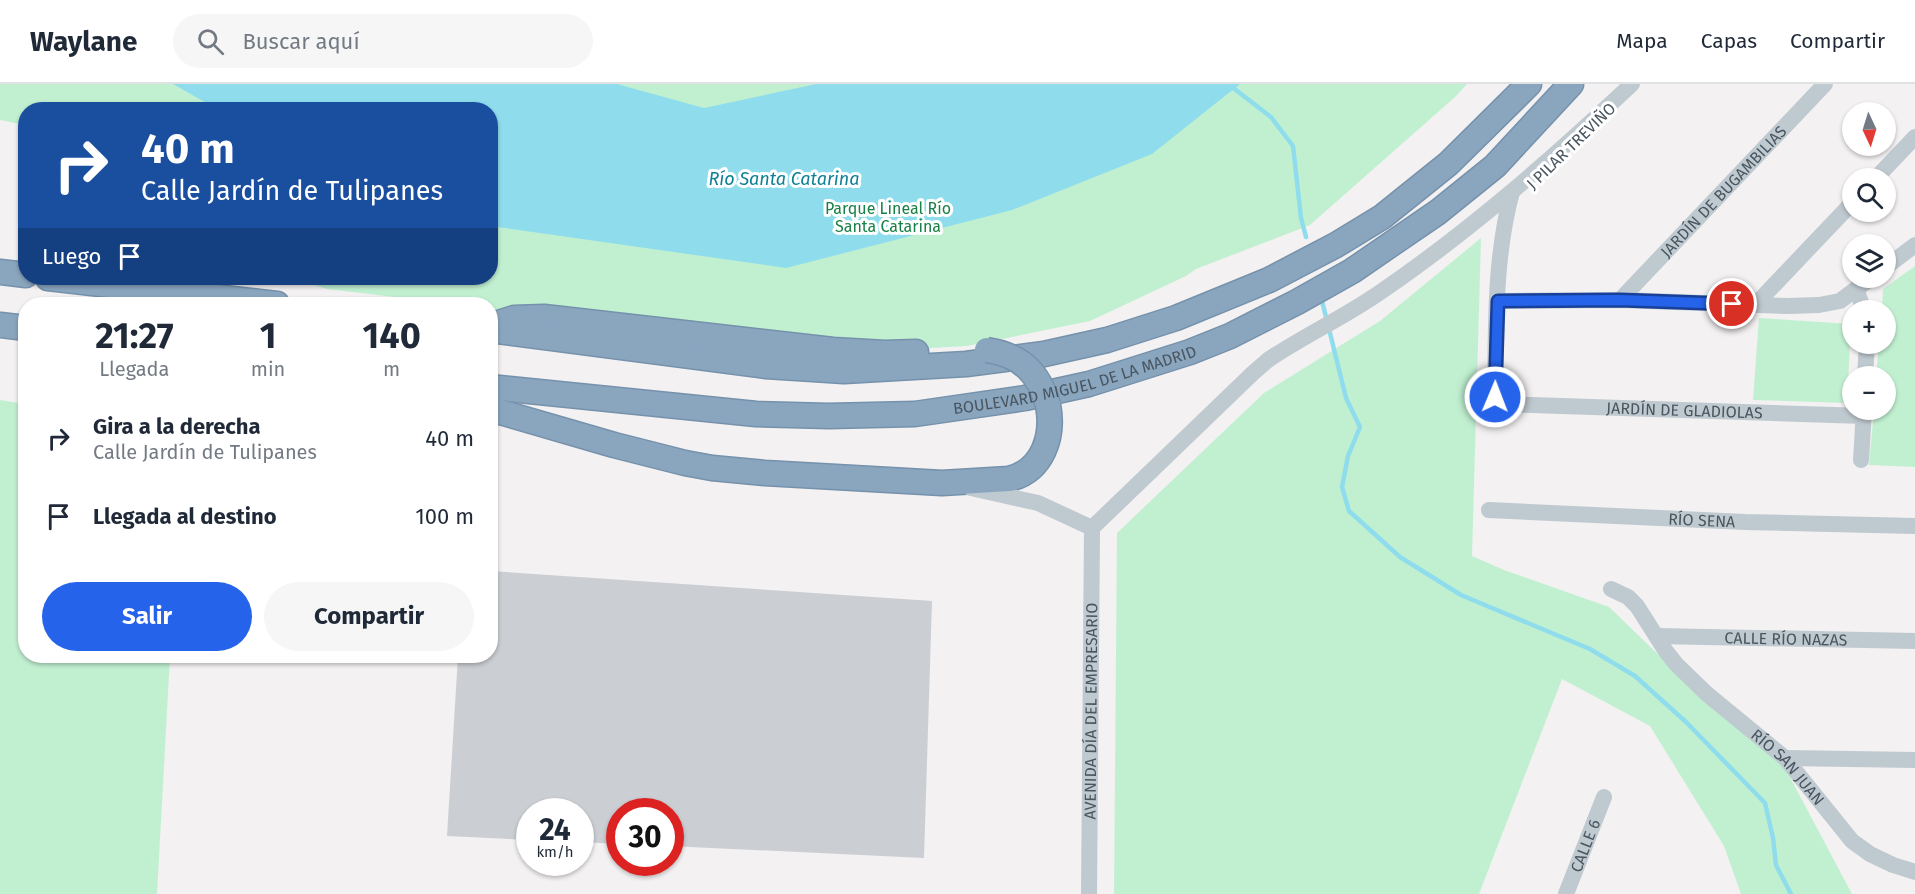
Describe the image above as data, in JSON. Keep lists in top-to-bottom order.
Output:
{
  "streets": {
    "highway": ["BOULEVARD MIGUEL DE LA MADRID"],
    "street": [
      "JARDÍN DE BUGAMBILIAS",
      "JARDÍN DE GLADIOLAS",
      "RÍO SENA",
      "CALLE RÍO NAZAS",
      "AVENIDA DÍA DEL EMPRESARIO",
      "RÍO SAN JUAN",
      "CALLE 6"
    ]
  },
  "crossings": [
    ["CALLE RÍO NAZAS", "RÍO SAN JUAN"]
  ],
  "water": ["Río Santa Catarina"],
  "parks": ["Parque Lineal Río Santa Catarina"],
  "north": "bottom",
  "page": {
    "header": "Waylane",
    "search": "Buscar aquí",
    "nav": ["Mapa", "Capas", "Compartir"],
    "map_buttons": ["+", "−"],
    "turn": ["40 m", "Calle Jardín de Tulipanes"],
    "then": "Luego",
    "eta": [
      "21:27",
      "Llegada",
      "1",
      "min",
      "140",
      "m"
    ],
    "list": [
      {
        "name": "Gira a la derecha",
        "note": "Calle Jardín de Tulipanes",
        "value": "40 m"
      },
      {
        "name": "Llegada al destino",
        "value": "100 m"
      }
    ],
    "buttons": ["Salir", "Compartir"],
    "speed": "24 km/h",
    "limit": "30"
  }
}
